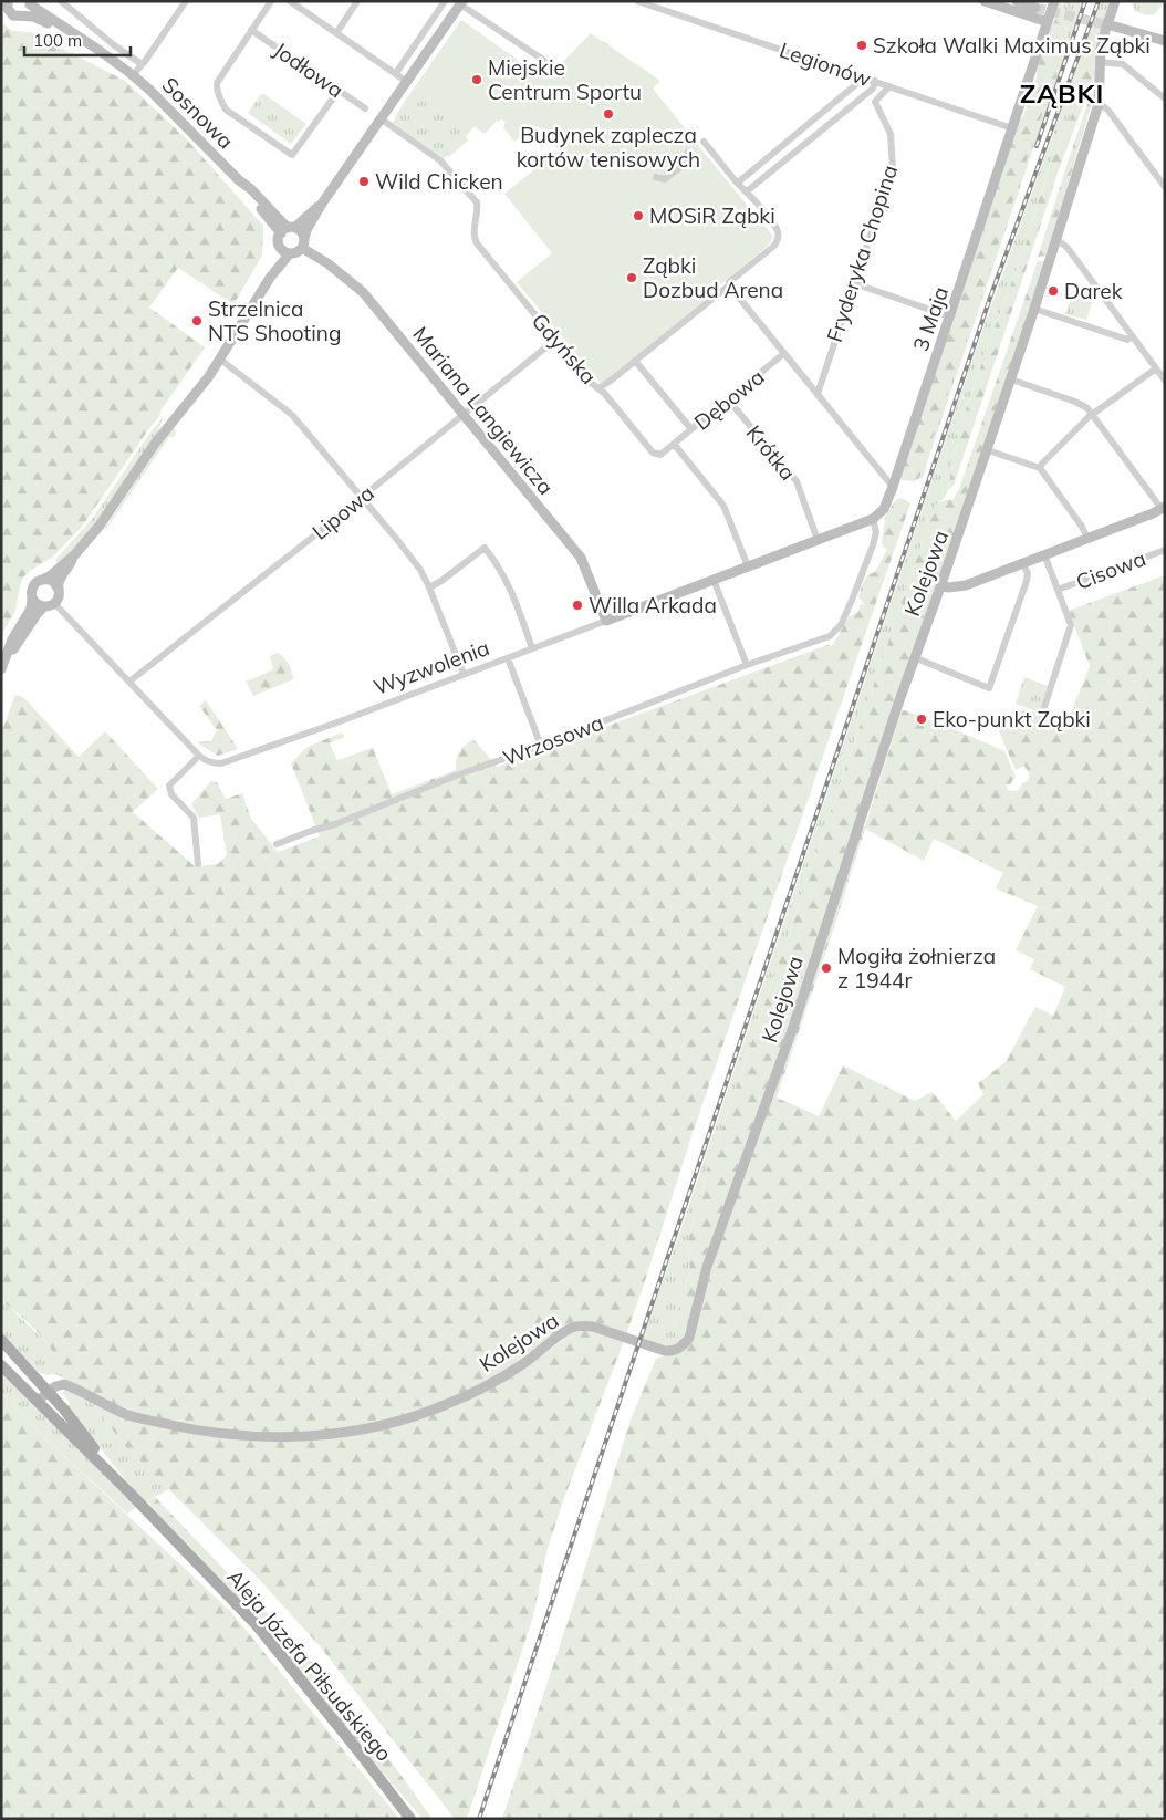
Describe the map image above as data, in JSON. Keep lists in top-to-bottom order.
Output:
{
  "streets": {
    "main road": ["Aleja Józefa Piłsudskiego"],
    "street": [
      "Legionów",
      "Jodłowa",
      "Sosnowa",
      "Fryderyka Chopina",
      "3 Maja",
      "Gdyńska",
      "Dębowa",
      "Mariana Langiewicza",
      "Krótka",
      "Lipowa",
      "Cisowa",
      "Kolejowa",
      "Wyzwolenia",
      "Wrzosowa"
    ]
  },
  "crossings": [
    ["Legionów", "Fryderyka Chopina"],
    ["Legionów", "3 Maja"],
    ["Sosnowa", "Mariana Langiewicza"],
    ["3 Maja", "Wyzwolenia"],
    ["3 Maja", "Wrzosowa"],
    ["Gdyńska", "Dębowa"],
    ["Gdyńska", "Lipowa"],
    ["Dębowa", "Krótka"],
    ["Mariana Langiewicza", "Lipowa"],
    ["Mariana Langiewicza", "Wyzwolenia"],
    ["Krótka", "Wyzwolenia"],
    ["Lipowa", "Wyzwolenia"],
    ["Kolejowa", "Aleja Józefa Piłsudskiego"],
    ["Wyzwolenia", "Wrzosowa"]
  ],
  "districts": ["ZĄBKI"],
  "places": [
    "Szkoła Walki Maximus Ząbki",
    "Miejskie Centrum Sportu",
    "Budynek zaplecza kortów tenisowych",
    "Wild Chicken",
    "MOSiR Ząbki",
    "Ząbki Dozbud Arena",
    "Darek",
    "Strzelnica NTS Shooting",
    "Willa Arkada",
    "Eko-punkt Ząbki",
    "Mogiła żołnierza z 1944r"
  ],
  "scale_bar": "100 m"
}
